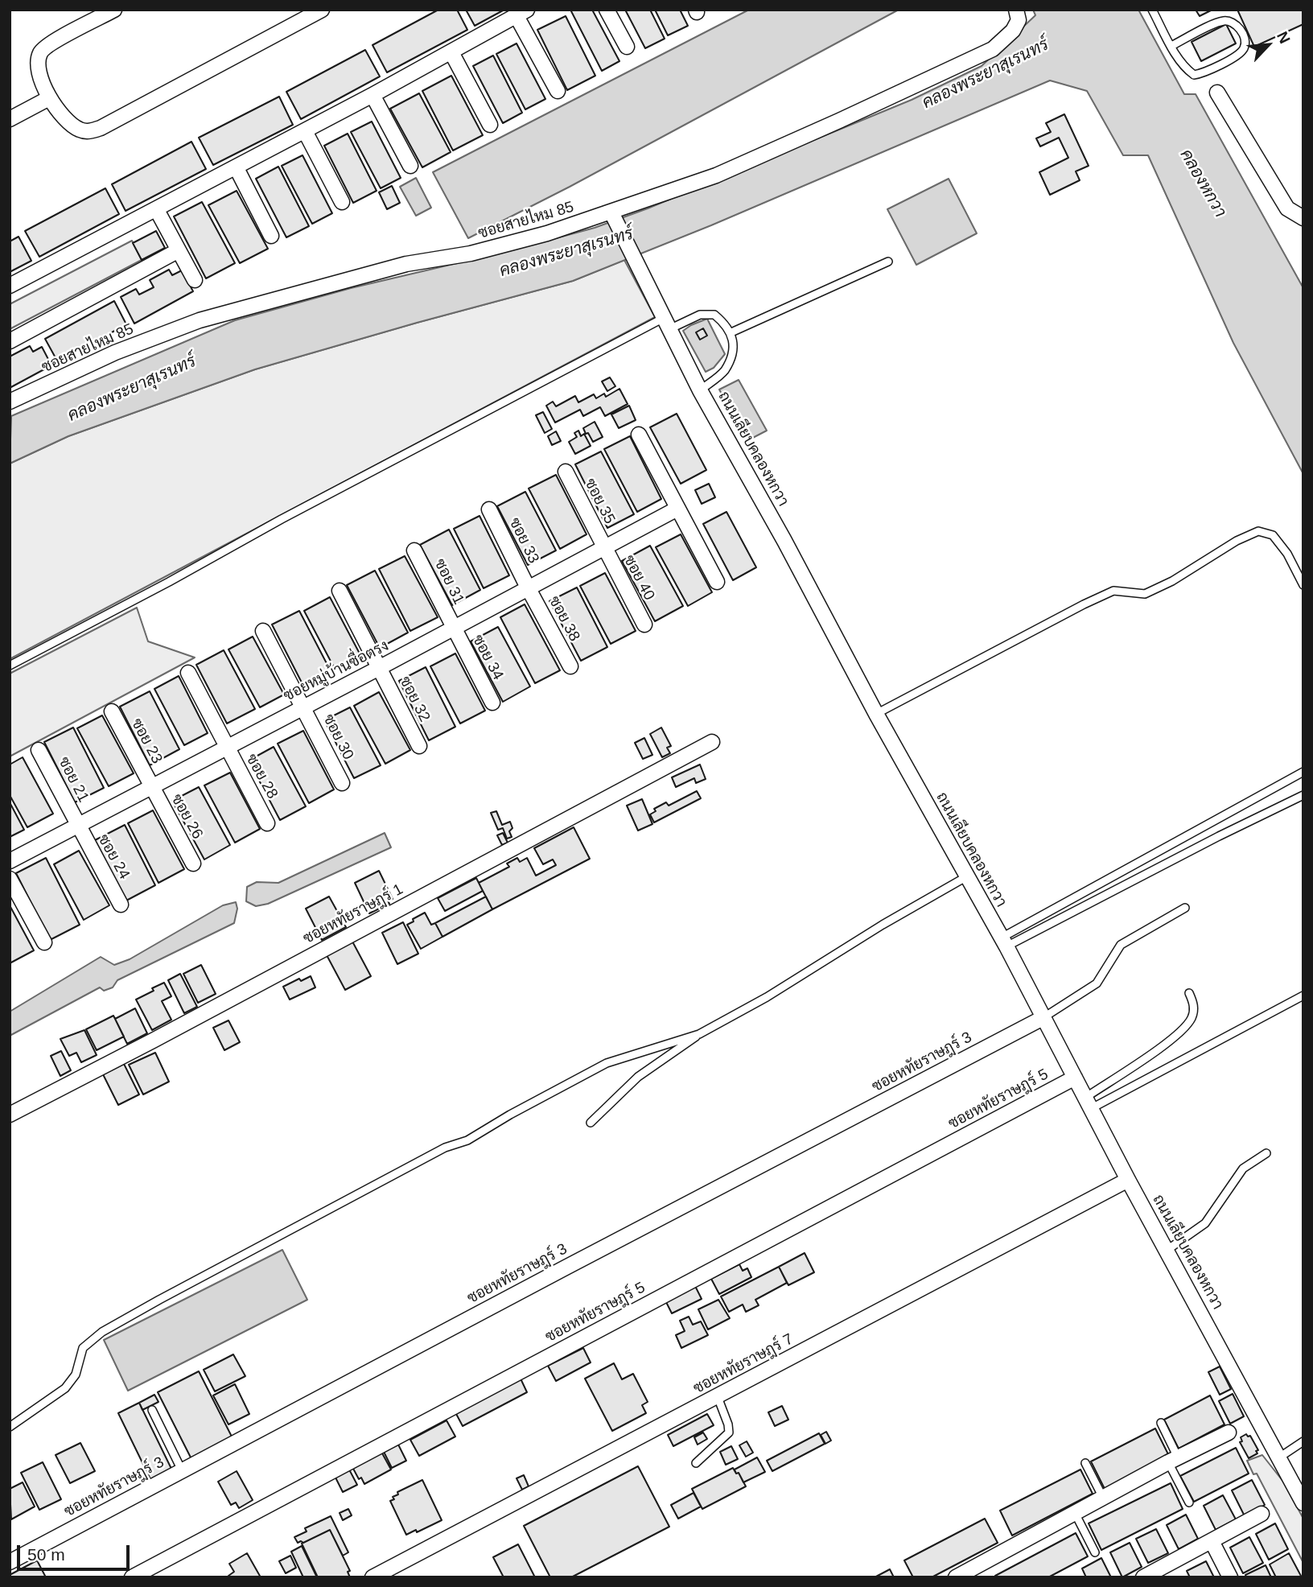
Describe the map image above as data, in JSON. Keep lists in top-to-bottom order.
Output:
{
  "streets": {
    "street": [
      "ซอยสายไหม 85",
      "ถนนเลียบคลองหกวา",
      "ซอย 35",
      "ซอย 33",
      "ซอย 40",
      "ซอย 31",
      "ซอย 38",
      "ซอย 34",
      "ซอยหมู่บ้านซื่อตรง",
      "ซอย 32",
      "ซอย 30",
      "ซอย 23",
      "ซอย 28",
      "ซอย 21",
      "ซอย 26",
      "ซอย 24",
      "ซอยหทัยราษฎร์ 1",
      "ซอยหทัยราษฎร์ 3",
      "ซอยหทัยราษฎร์ 5",
      "ซอยหทัยราษฎร์ 7"
    ]
  },
  "crossings": [
    ["ซอยสายไหม 85", "ถนนเลียบคลองหกวา"],
    ["ถนนเลียบคลองหกวา", "ซอยหทัยราษฎร์ 3"],
    ["ถนนเลียบคลองหกวา", "ซอยหทัยราษฎร์ 5"],
    ["ถนนเลียบคลองหกวา", "ซอยหทัยราษฎร์ 7"],
    ["ซอย 35", "ซอย 40"],
    ["ซอย 35", "ซอยหมู่บ้านซื่อตรง"],
    ["ซอย 33", "ซอย 38"],
    ["ซอย 33", "ซอยหมู่บ้านซื่อตรง"],
    ["ซอย 40", "ซอยหมู่บ้านซื่อตรง"],
    ["ซอย 31", "ซอย 34"],
    ["ซอย 31", "ซอยหมู่บ้านซื่อตรง"],
    ["ซอย 38", "ซอยหมู่บ้านซื่อตรง"],
    ["ซอย 34", "ซอยหมู่บ้านซื่อตรง"],
    ["ซอยหมู่บ้านซื่อตรง", "ซอย 32"],
    ["ซอยหมู่บ้านซื่อตรง", "ซอย 30"],
    ["ซอยหมู่บ้านซื่อตรง", "ซอย 23"],
    ["ซอยหมู่บ้านซื่อตรง", "ซอย 28"],
    ["ซอยหมู่บ้านซื่อตรง", "ซอย 21"],
    ["ซอยหมู่บ้านซื่อตรง", "ซอย 26"],
    ["ซอยหมู่บ้านซื่อตรง", "ซอย 24"],
    ["ซอย 23", "ซอย 26"],
    ["ซอย 21", "ซอย 24"]
  ],
  "water": ["คลองพระยาสุเรนทร์", "คลองหกวา"],
  "scale_bar": "50 m",
  "north": "top right"
}
